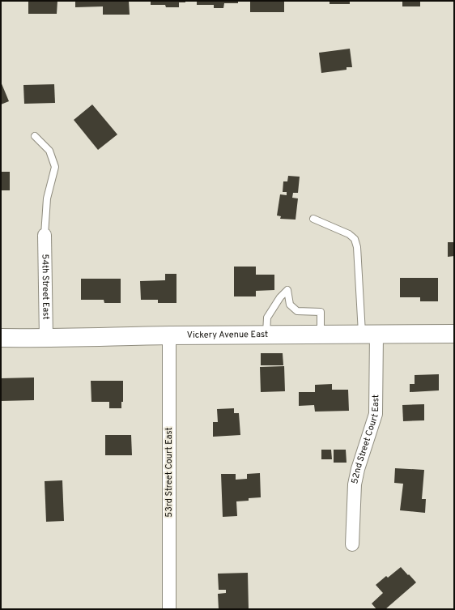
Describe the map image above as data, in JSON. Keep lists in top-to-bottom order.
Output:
{
  "streets": {
    "street": [
      "54th Street East",
      "Vickery Avenue East",
      "52nd Street Court East",
      "53rd Street Court East"
    ]
  },
  "crossings": [
    ["54th Street East", "Vickery Avenue East"],
    ["Vickery Avenue East", "52nd Street Court East"],
    ["Vickery Avenue East", "53rd Street Court East"]
  ]
}
